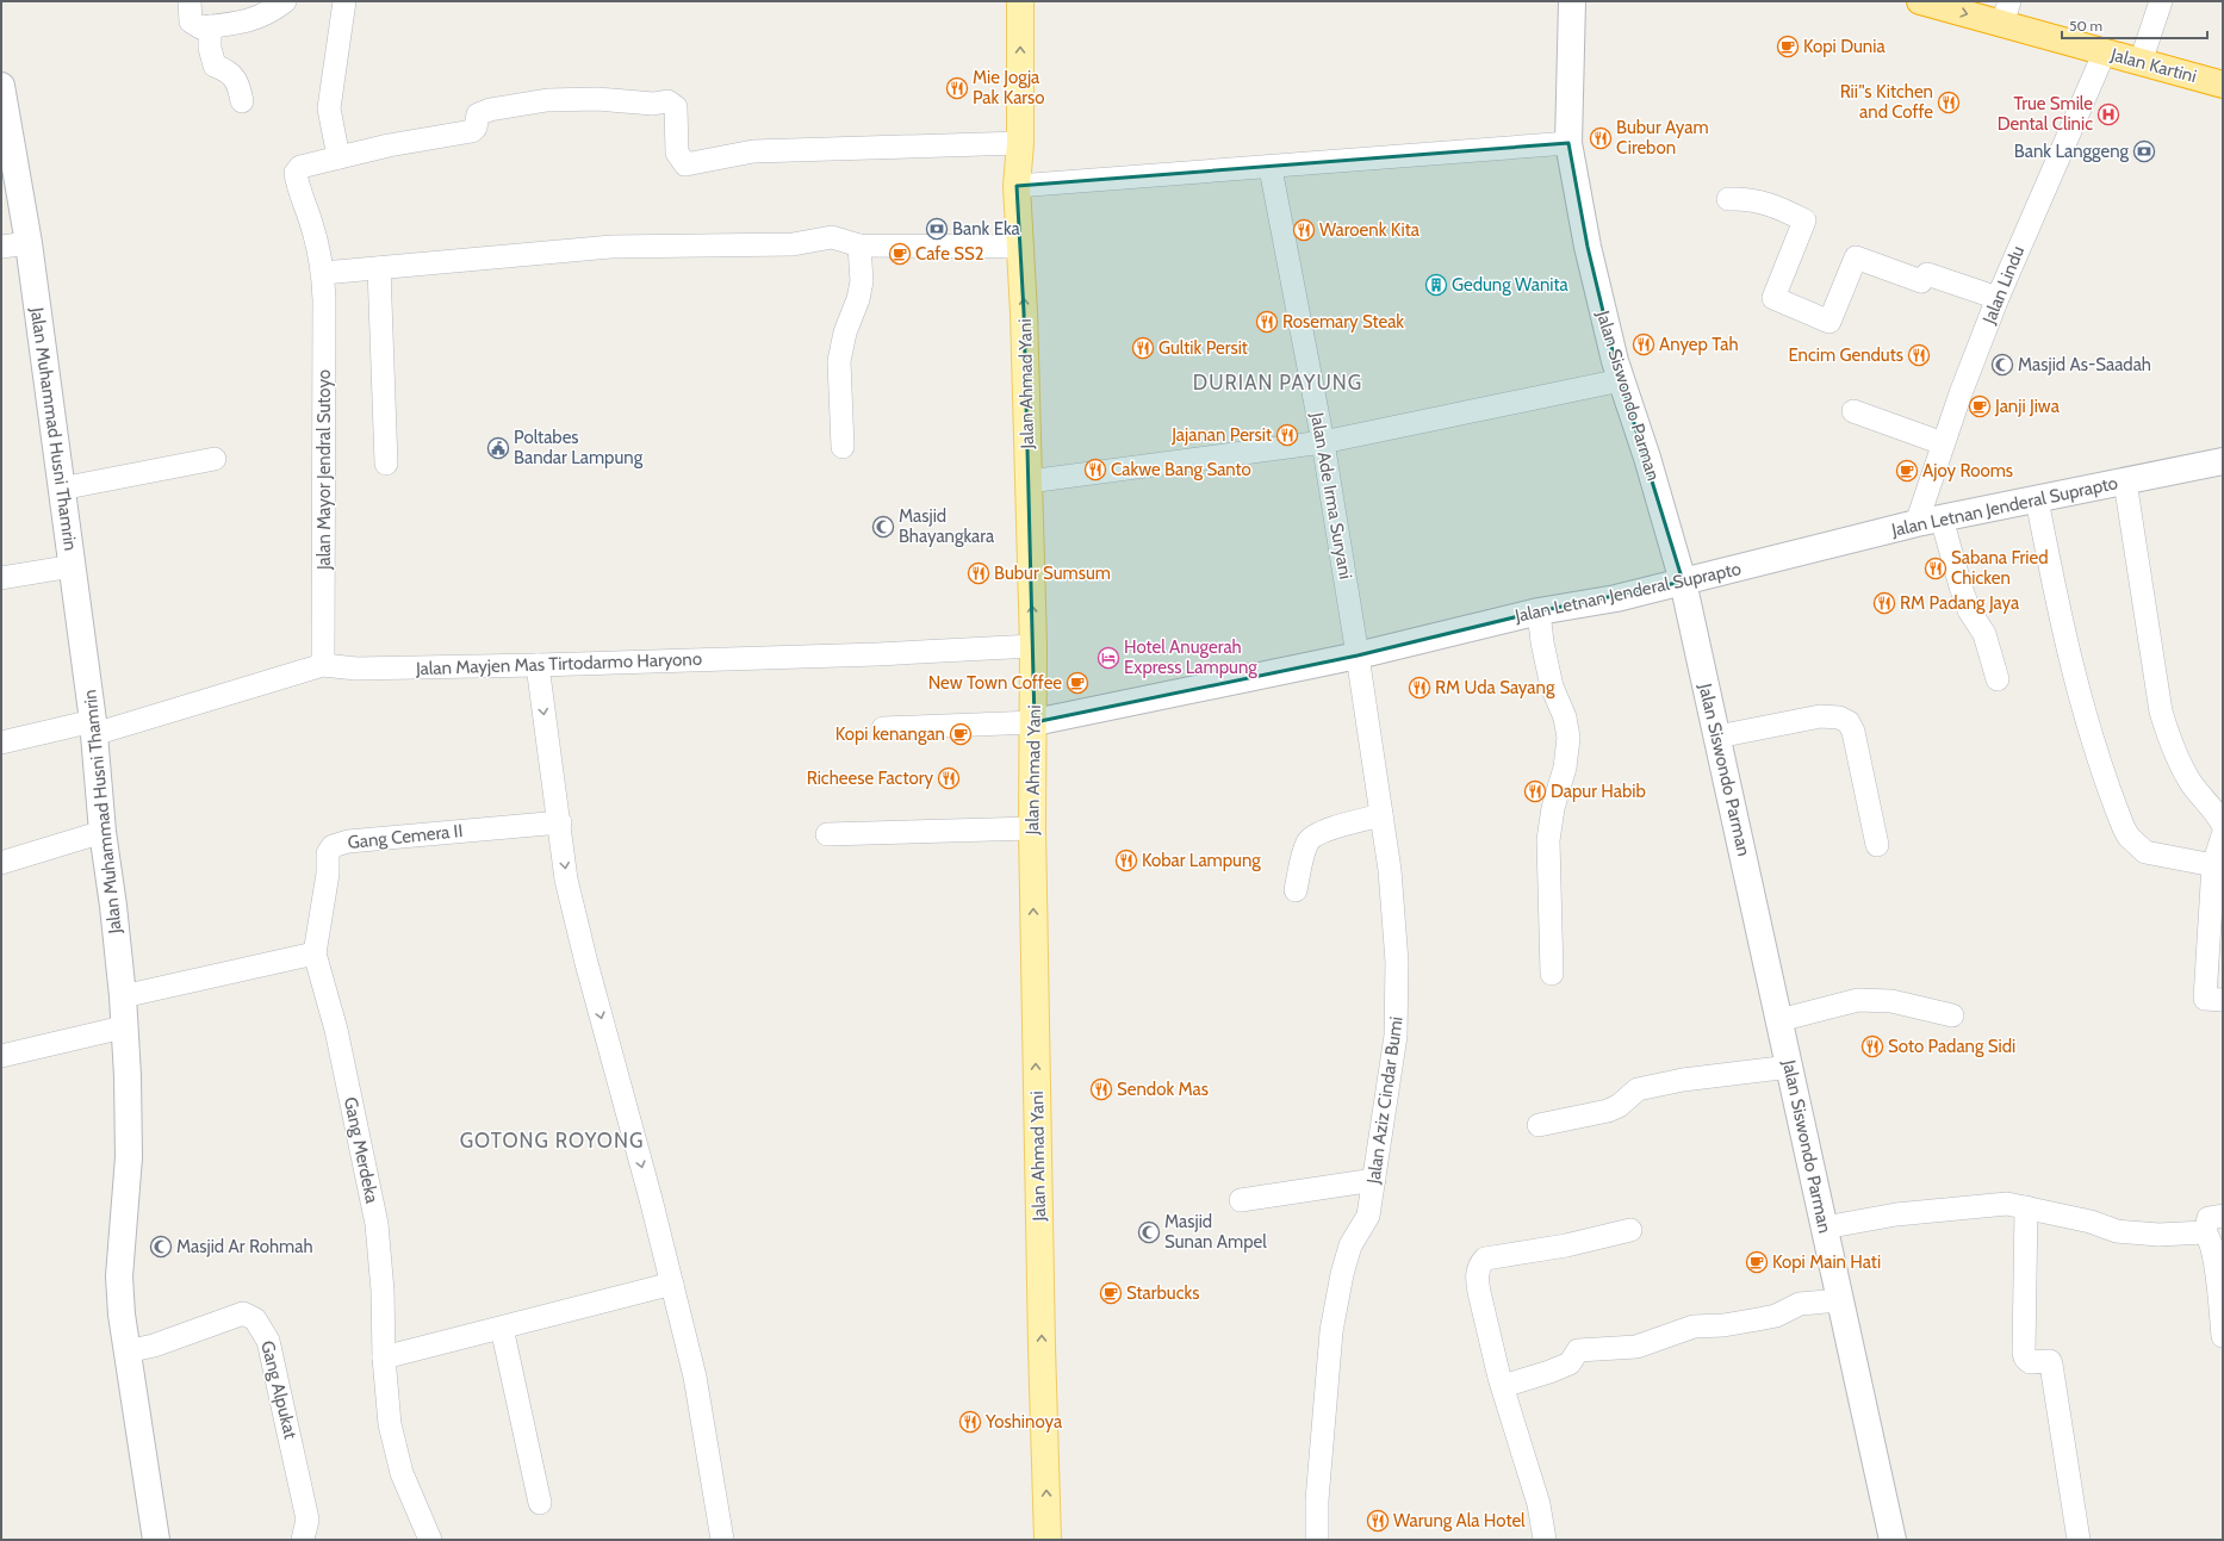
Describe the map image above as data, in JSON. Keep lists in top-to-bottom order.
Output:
{
  "streets": {
    "highway": ["Jalan Kartini"],
    "main road": ["Jalan Ahmad Yani"],
    "street": [
      "Jalan Lindu",
      "Jalan Siswondo Parman",
      "Jalan Muhammad Husni Thamrin",
      "Jalan Mayor Jendral Sutoyo",
      "Jalan Ade Irma Suryani",
      "Jalan Letnan Jenderal Suprapto",
      "Jalan Mayjen Mas Tirtodarmo Haryono",
      "Gang Cemera II",
      "Jalan Aziz Cindar Bumi",
      "Gang Merdeka",
      "Gang Alpukat"
    ]
  },
  "crossings": [
    ["Jalan Kartini", "Jalan Lindu"],
    ["Jalan Lindu", "Jalan Letnan Jenderal Suprapto"],
    ["Jalan Ahmad Yani", "Jalan Letnan Jenderal Suprapto"],
    ["Jalan Ahmad Yani", "Jalan Mayjen Mas Tirtodarmo Haryono"],
    ["Jalan Siswondo Parman", "Jalan Letnan Jenderal Suprapto"],
    ["Jalan Muhammad Husni Thamrin", "Jalan Mayjen Mas Tirtodarmo Haryono"],
    ["Jalan Muhammad Husni Thamrin", "Gang Alpukat"],
    ["Jalan Mayor Jendral Sutoyo", "Jalan Mayjen Mas Tirtodarmo Haryono"],
    ["Jalan Ade Irma Suryani", "Jalan Letnan Jenderal Suprapto"],
    ["Jalan Ade Irma Suryani", "Jalan Aziz Cindar Bumi"],
    ["Jalan Letnan Jenderal Suprapto", "Jalan Aziz Cindar Bumi"],
    ["Gang Cemera II", "Gang Merdeka"]
  ],
  "one_way": ["Jalan Ahmad Yani"],
  "districts": ["DURIAN PAYUNG", "GOTONG ROYONG"],
  "places": {
    "cafe": [
      "Kopi Dunia",
      "Cafe SS2",
      "Janji Jiwa",
      "Ajoy Rooms",
      "New Town Coffee",
      "Kopi kenangan",
      "Kopi Main Hati",
      "Starbucks"
    ],
    "restaurant": [
      "Mie Jogja Pak Karso",
      "Rii''s Kitchen and Coffe",
      "Bubur Ayam Cirebon",
      "Waroenk Kita",
      "Rosemary Steak",
      "Anyep Tah",
      "Gultik Persit",
      "Encim Genduts",
      "Jajanan Persit",
      "Cakwe Bang Santo",
      "Sabana Fried Chicken",
      "Bubur Sumsum",
      "RM Padang Jaya",
      "RM Uda Sayang",
      "Richeese Factory",
      "Dapur Habib",
      "Kobar Lampung",
      "Soto Padang Sidi",
      "Sendok Mas",
      "Yoshinoya",
      "Warung Ala Hotel"
    ],
    "hospital": ["True Smile Dental Clinic"],
    "bank": ["Bank Langgeng", "Bank Eka"],
    "building": ["Gedung Wanita"],
    "mosque": [
      "Masjid As-Saadah",
      "Masjid Bhayangkara",
      "Masjid Sunan Ampel",
      "Masjid Ar Rohmah"
    ],
    "public building": ["Poltabes Bandar Lampung"],
    "hotel": ["Hotel Anugerah Express Lampung"]
  },
  "scale_bar": "50 m"
}
